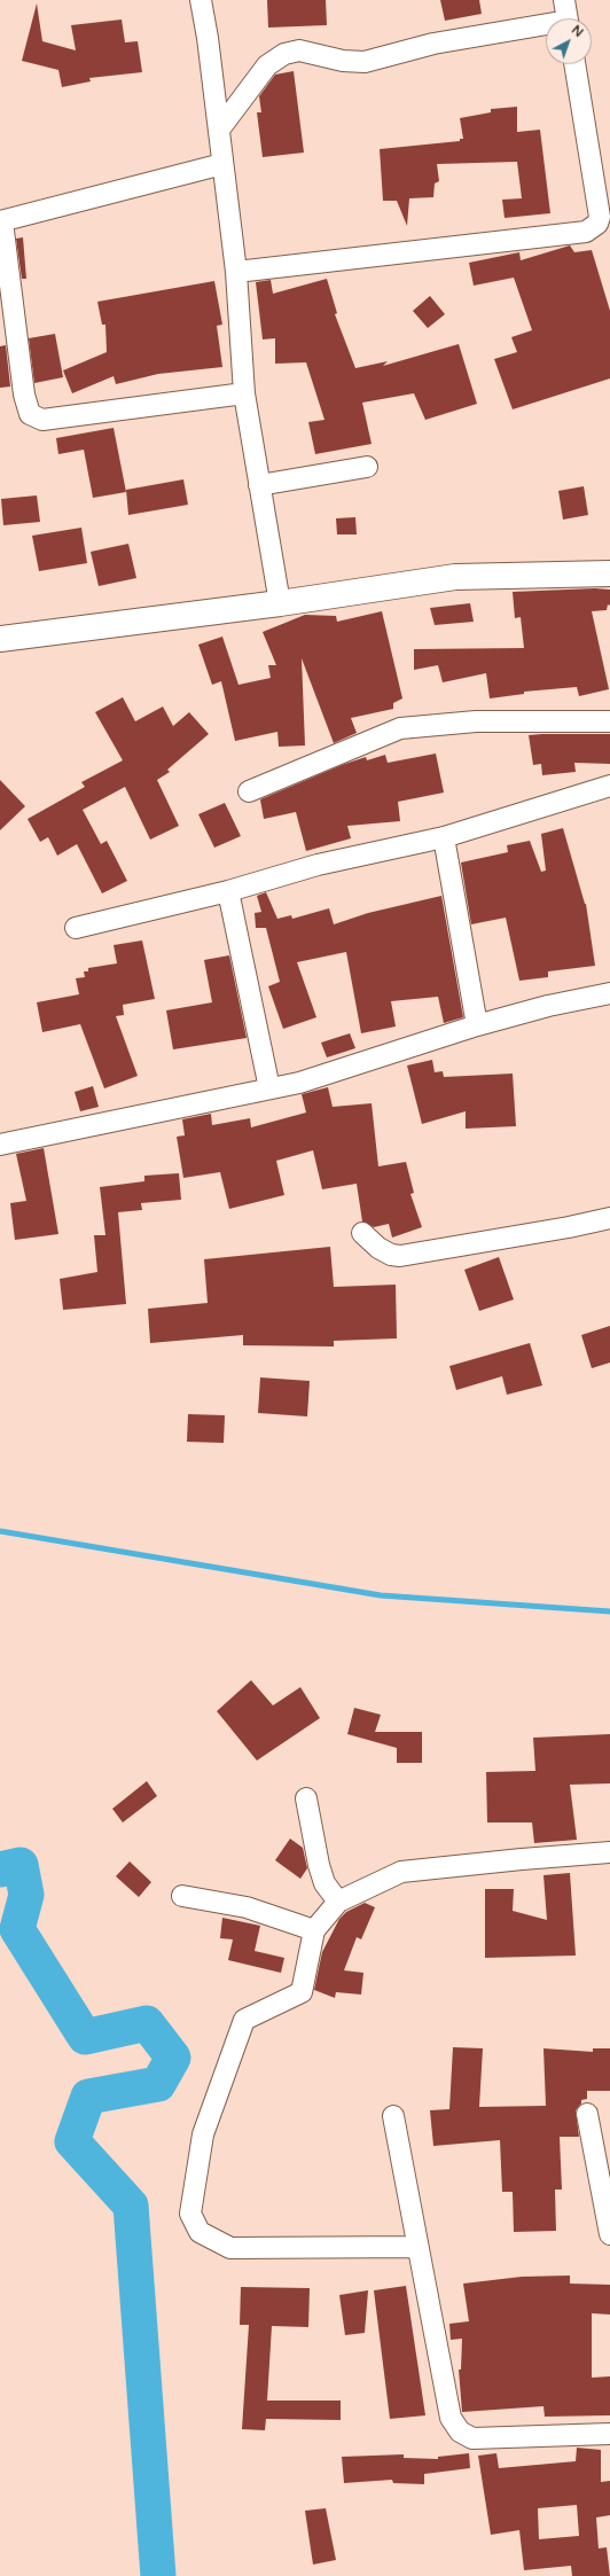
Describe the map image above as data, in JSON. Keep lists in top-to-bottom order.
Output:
{
  "north": "top right"
}
